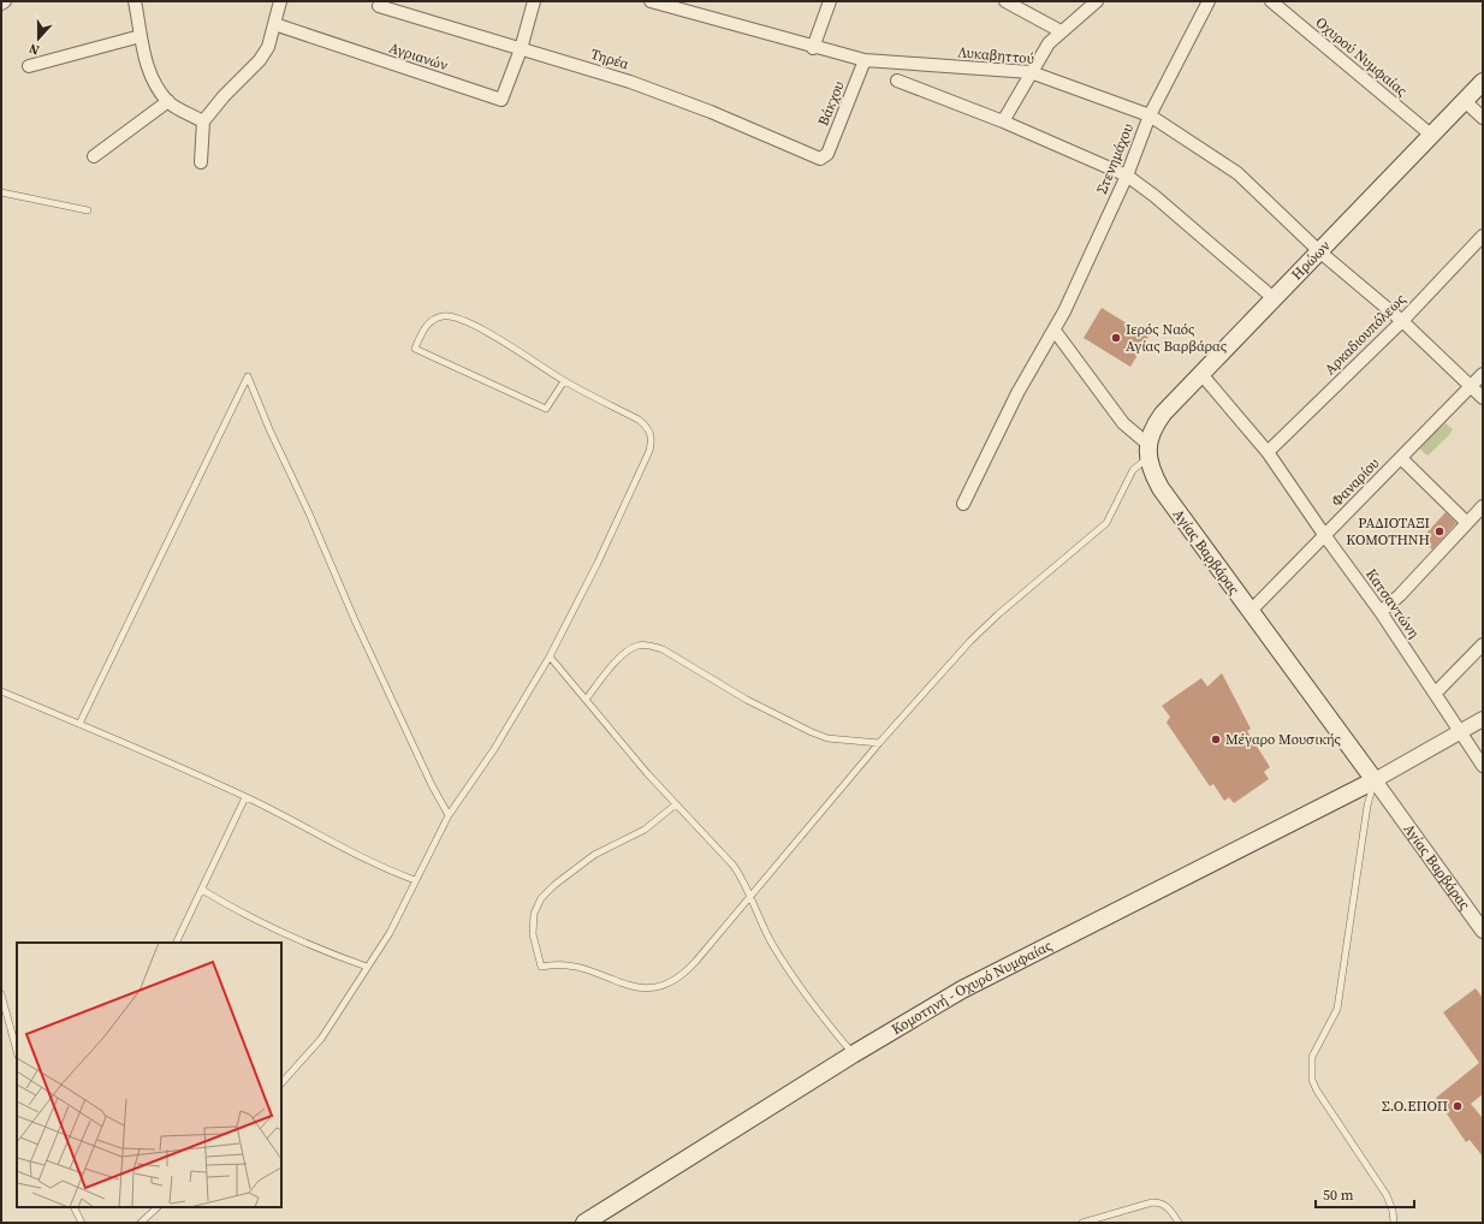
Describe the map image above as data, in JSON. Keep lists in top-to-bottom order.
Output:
{
  "streets": {
    "main road": ["Ηρώων", "Αγίας Βαρβάρας", "Κομοτηνή - Οχυρό Νυμφαίας"],
    "street": [
      "Λυκαβηττού",
      "Αγριανών",
      "Οχυρού Νυμφαίας",
      "Τηρέα",
      "Βάκχου",
      "Στενημάχου",
      "Αρκαδιουπόλεως",
      "Φαναρίου",
      "Κατσαντώνη"
    ]
  },
  "crossings": [
    ["Λυκαβηττού", "Βάκχου"],
    ["Λυκαβηττού", "Στενημάχου"],
    ["Λυκαβηττού", "Ηρώων"],
    ["Λυκαβηττού", "Αρκαδιουπόλεως"],
    ["Λυκαβηττού", "Φαναρίου"],
    ["Αγριανών", "Τηρέα"],
    ["Οχυρού Νυμφαίας", "Ηρώων"],
    ["Τηρέα", "Βάκχου"],
    ["Στενημάχου", "Αγίας Βαρβάρας"],
    ["Ηρώων", "Αγίας Βαρβάρας"],
    ["Ηρώων", "Κατσαντώνη"],
    ["Αρκαδιουπόλεως", "Κατσαντώνη"],
    ["Φαναρίου", "Αγίας Βαρβάρας"],
    ["Φαναρίου", "Κατσαντώνη"],
    ["Αγίας Βαρβάρας", "Κομοτηνή - Οχυρό Νυμφαίας"]
  ],
  "places": [
    "Ιερός Ναός Αγίας Βαρβάρας",
    "ΡΑΔΙΟΤΑΞΙ ΚΟΜΟΤΗΝΗ",
    "Μέγαρο Μουσικής",
    "Σ.Ο.ΕΠΟΠ"
  ],
  "scale_bar": "50 m",
  "north": "bottom"
}
